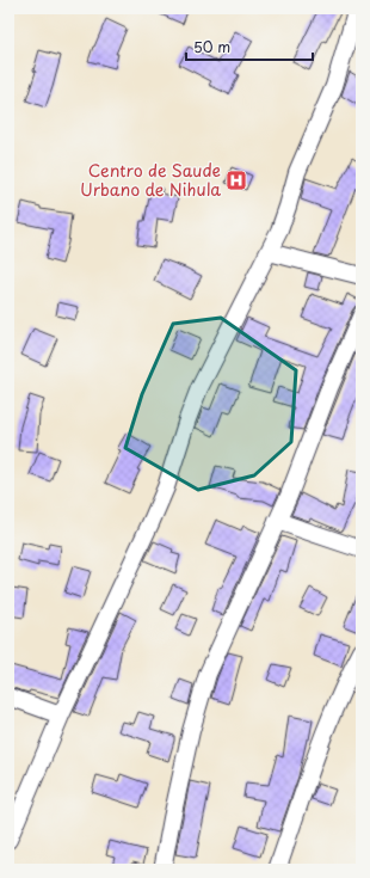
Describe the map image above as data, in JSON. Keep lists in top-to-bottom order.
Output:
{
  "places": {
    "hospital": ["Centro de Saude Urbano de Nihula"]
  },
  "scale_bar": "50 m"
}
